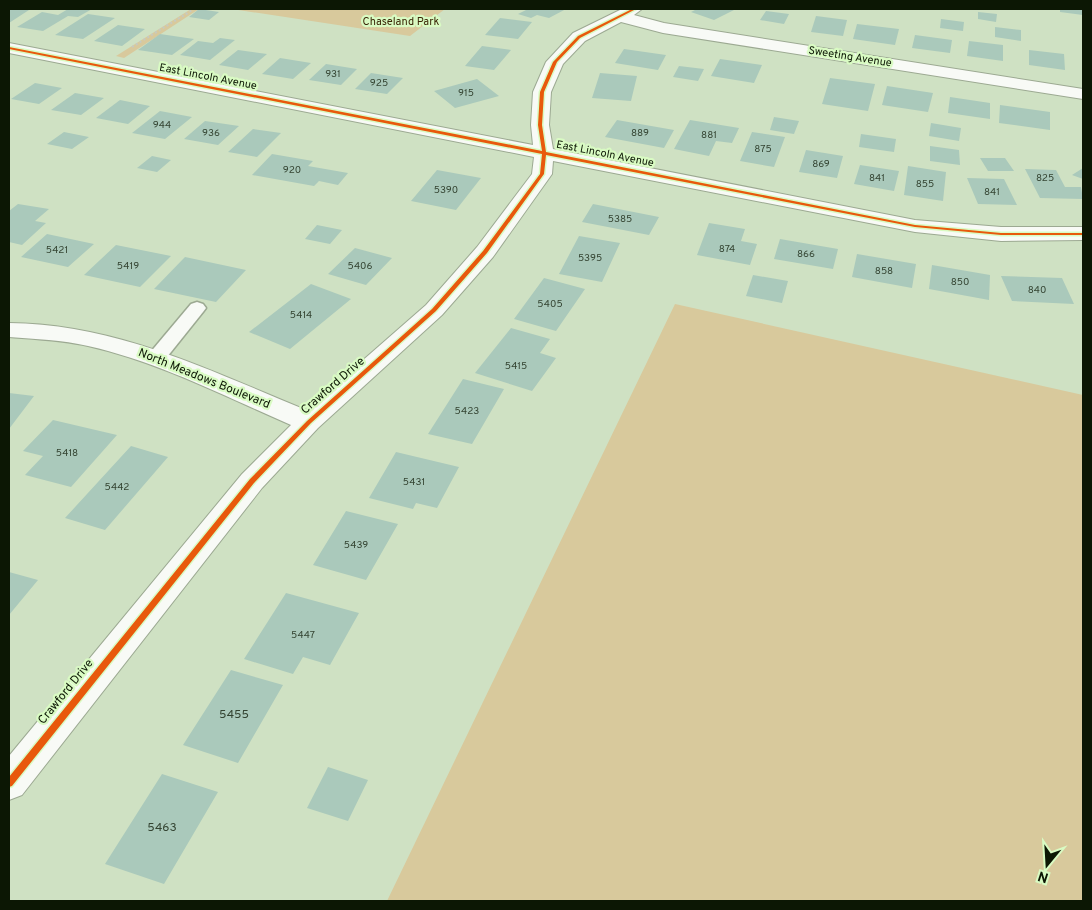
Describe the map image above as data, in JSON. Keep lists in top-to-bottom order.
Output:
{
  "streets": {
    "street": [
      "Sweeting Avenue",
      "East Lincoln Avenue",
      "North Meadows Boulevard",
      "Crawford Drive"
    ]
  },
  "crossings": [
    ["Sweeting Avenue", "Crawford Drive"],
    ["East Lincoln Avenue", "Crawford Drive"],
    ["North Meadows Boulevard", "Crawford Drive"]
  ],
  "parks": ["Chaseland Park"],
  "house_numbers": [
    "931",
    "925",
    "915",
    "944",
    "936",
    "889",
    "881",
    "875",
    "869",
    "920",
    "841",
    "825",
    "855",
    "5390",
    "841",
    "5385",
    "874",
    "5421",
    "866",
    "5395",
    "5419",
    "5406",
    "858",
    "850",
    "840",
    "5405",
    "5414",
    "5415",
    "5423",
    "5418",
    "5431",
    "5442",
    "5439",
    "5447",
    "5455",
    "5463"
  ],
  "north": "bottom"
}
